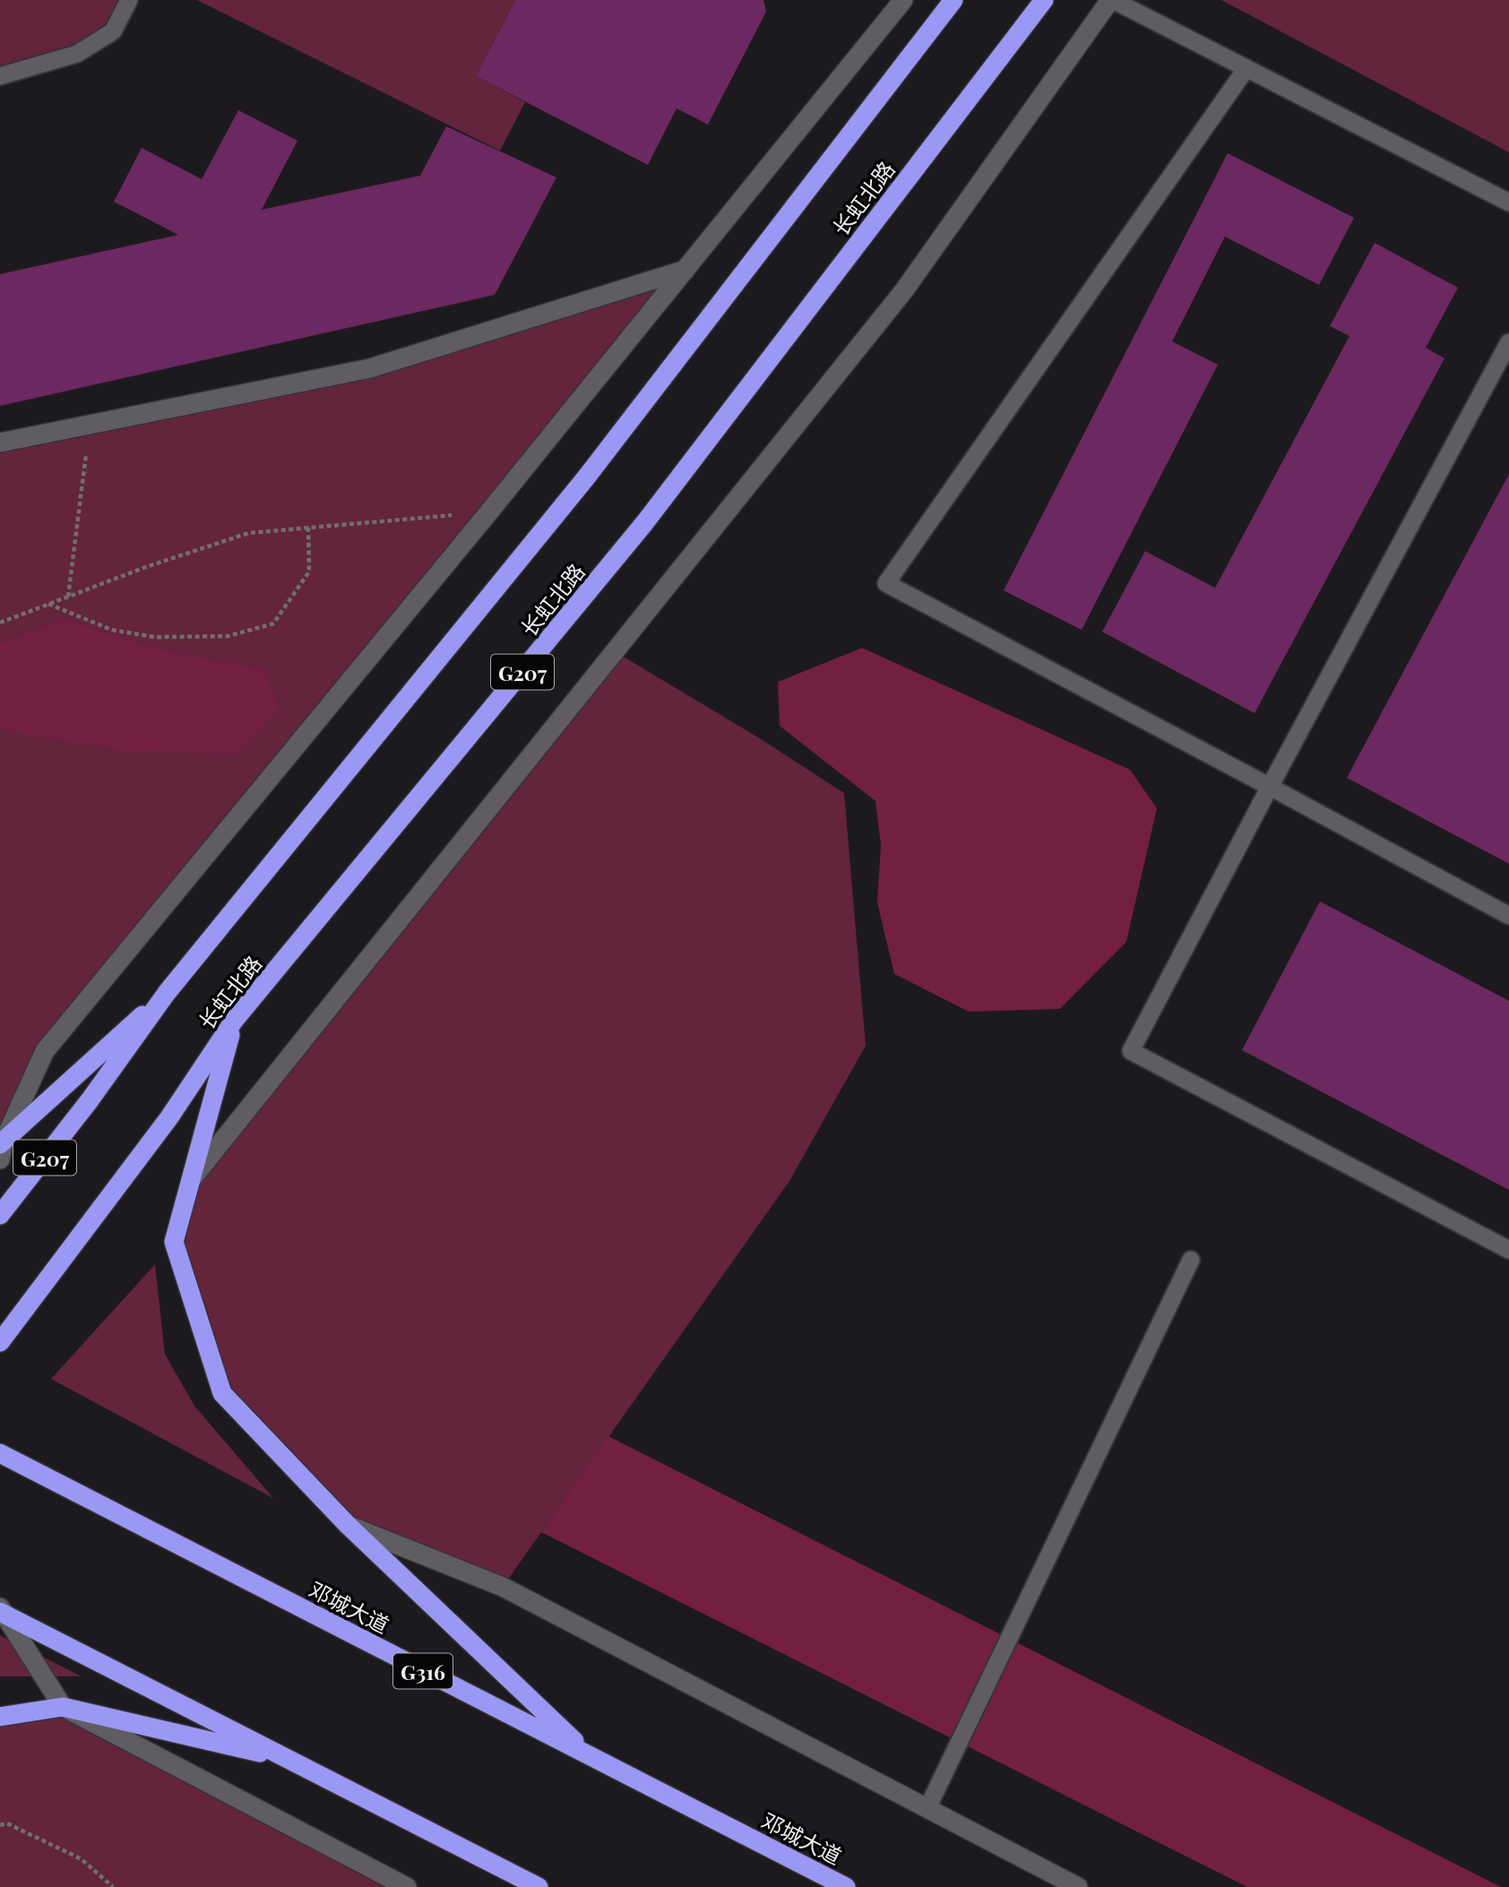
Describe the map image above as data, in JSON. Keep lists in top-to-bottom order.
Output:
{
  "streets": {
    "highway": [
      "长虹北路",
      "G207",
      "邓城大道",
      "G316"
    ]
  }
}
